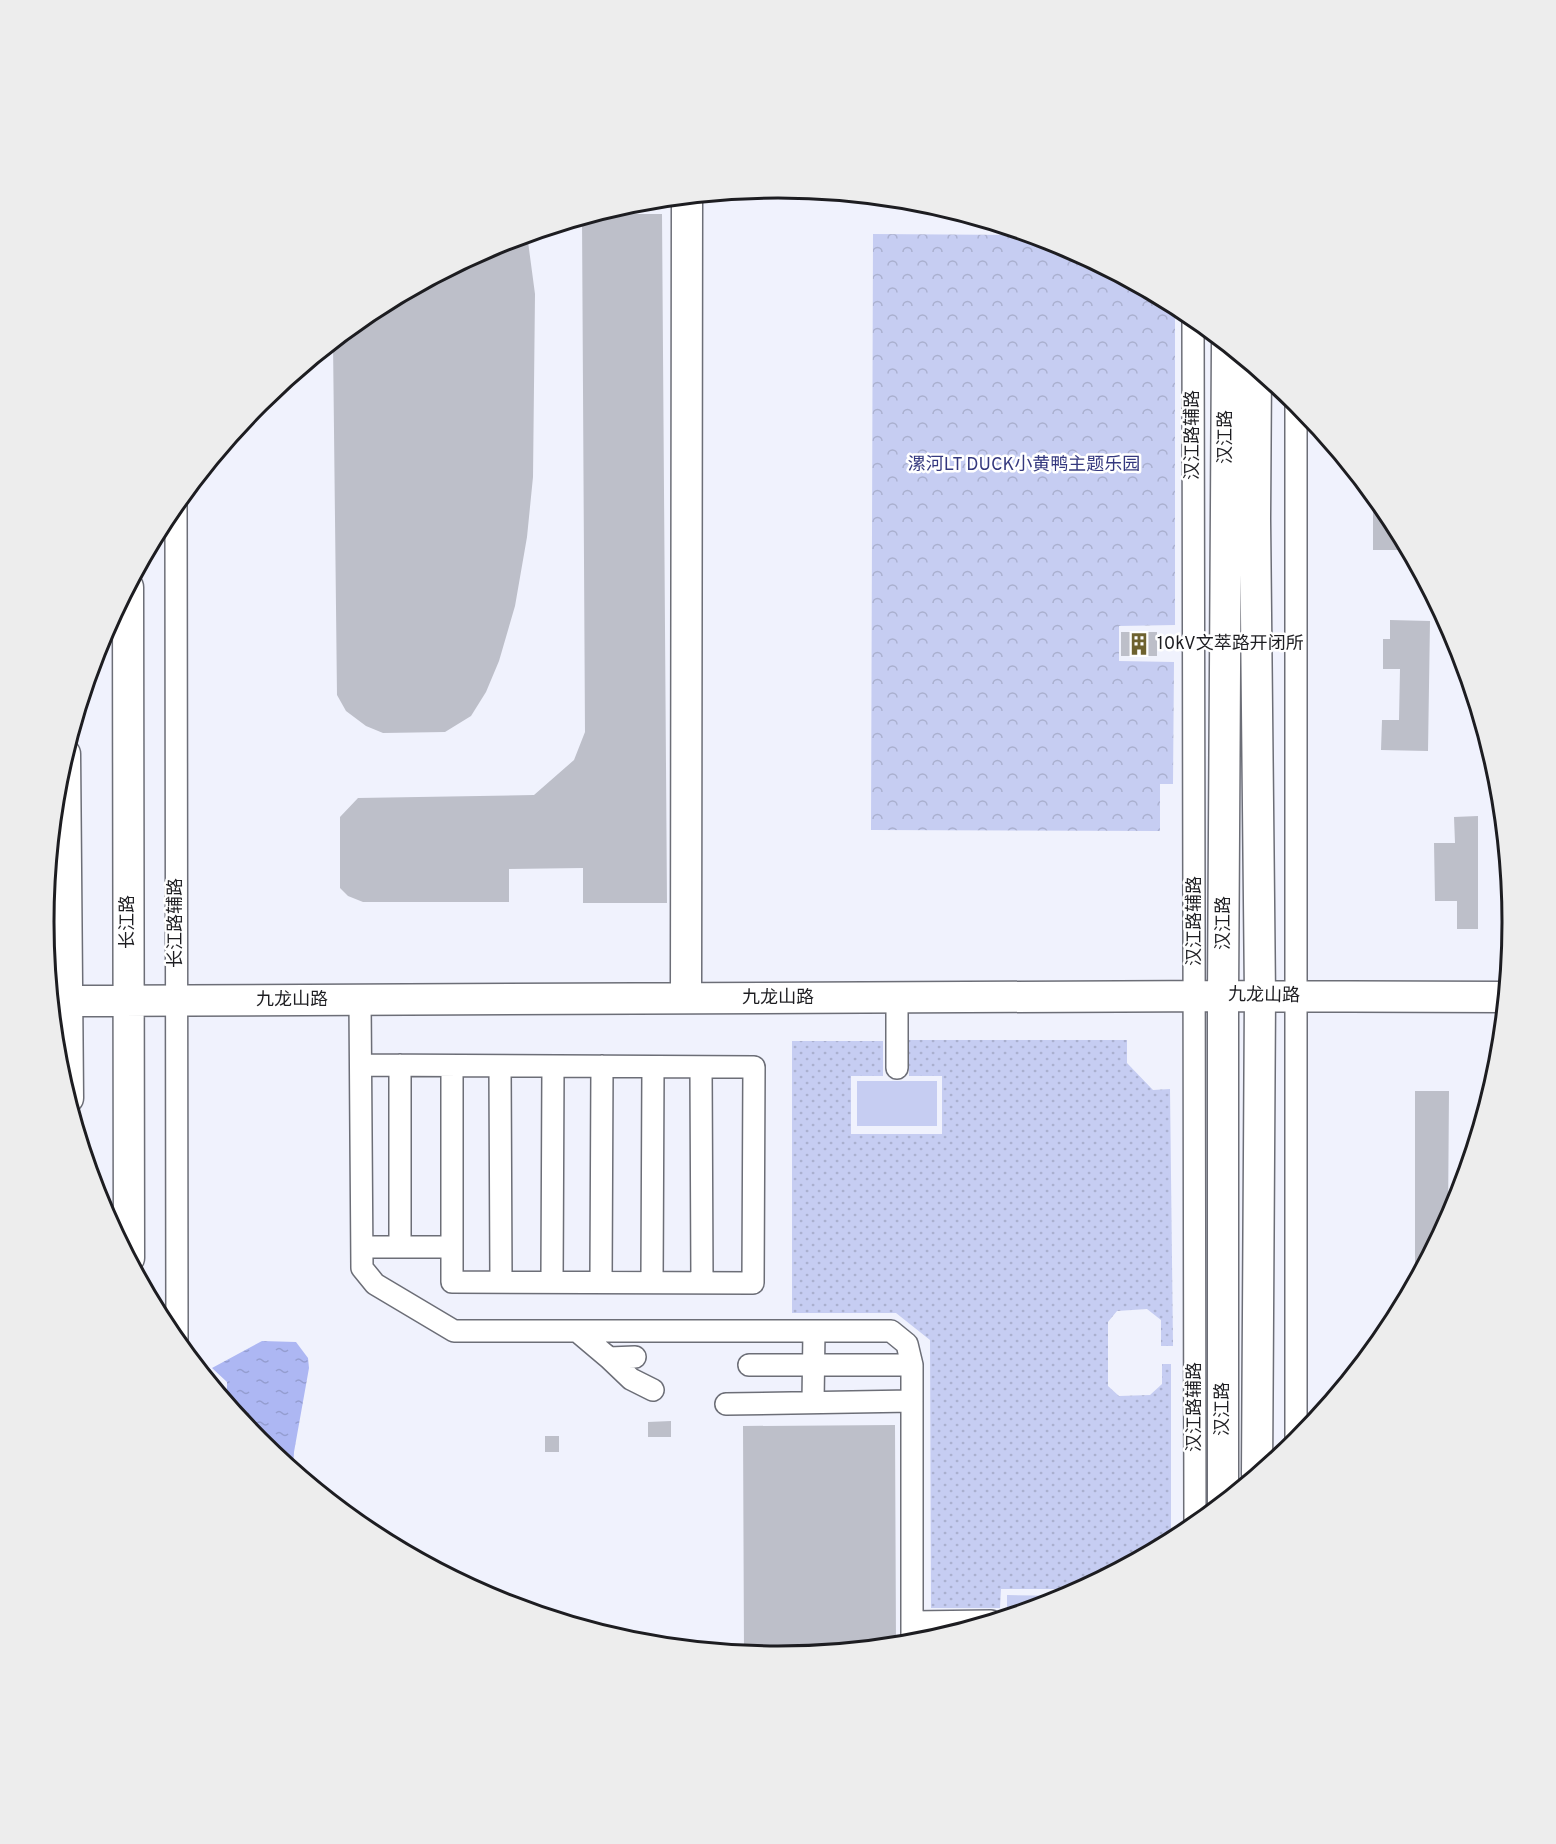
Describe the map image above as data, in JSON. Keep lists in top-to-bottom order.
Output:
{
  "streets": {
    "street": [
      "汉江路辅路",
      "汉江路",
      "长江路",
      "长江路辅路",
      "九龙山路"
    ]
  },
  "crossings": [
    ["汉江路辅路", "汉江路"],
    ["汉江路辅路", "九龙山路"],
    ["汉江路", "九龙山路"],
    ["长江路", "九龙山路"],
    ["长江路辅路", "九龙山路"]
  ],
  "parks": ["漯河LT DUCK小黄鸭主题乐园"],
  "places": {
    "building": ["10kV文萃路开闭所"]
  }
}
